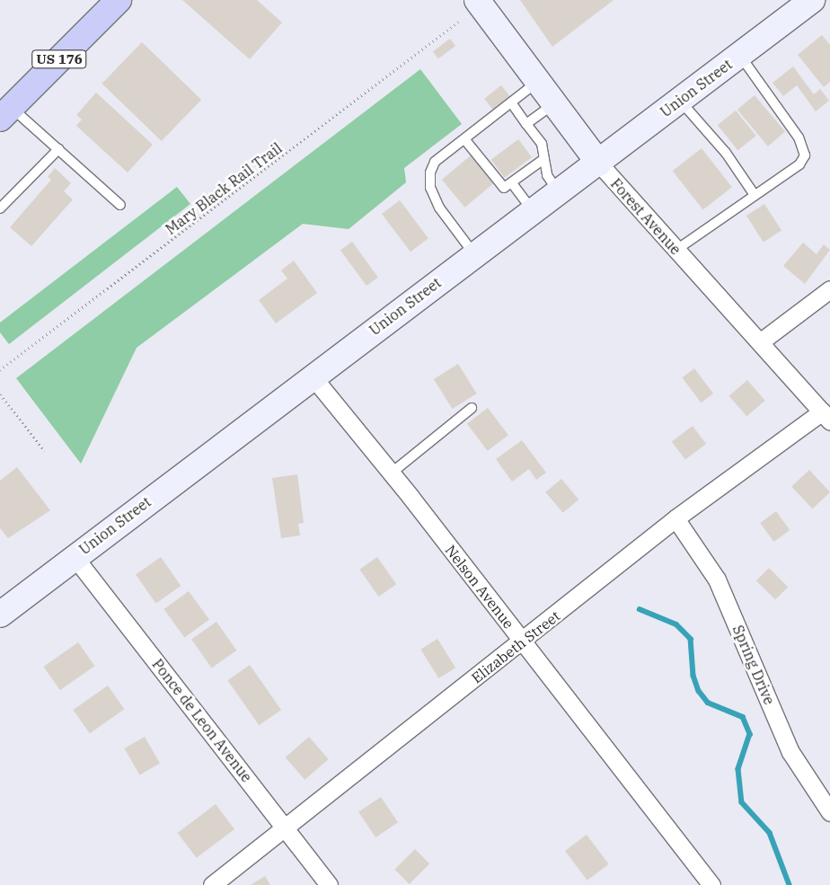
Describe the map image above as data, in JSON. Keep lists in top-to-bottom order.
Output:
{
  "streets": {
    "highway": ["US 176"],
    "main road": ["Union Street", "Forest Avenue"],
    "street": [
      "Nelson Avenue",
      "Elizabeth Street",
      "Spring Drive",
      "Ponce de Leon Avenue"
    ],
    "path": ["Mary Black Rail Trail"]
  },
  "crossings": [
    ["Union Street", "Forest Avenue"],
    ["Union Street", "Nelson Avenue"],
    ["Union Street", "Ponce de Leon Avenue"],
    ["Forest Avenue", "Elizabeth Street"],
    ["Nelson Avenue", "Elizabeth Street"],
    ["Elizabeth Street", "Spring Drive"],
    ["Elizabeth Street", "Ponce de Leon Avenue"]
  ]
}
